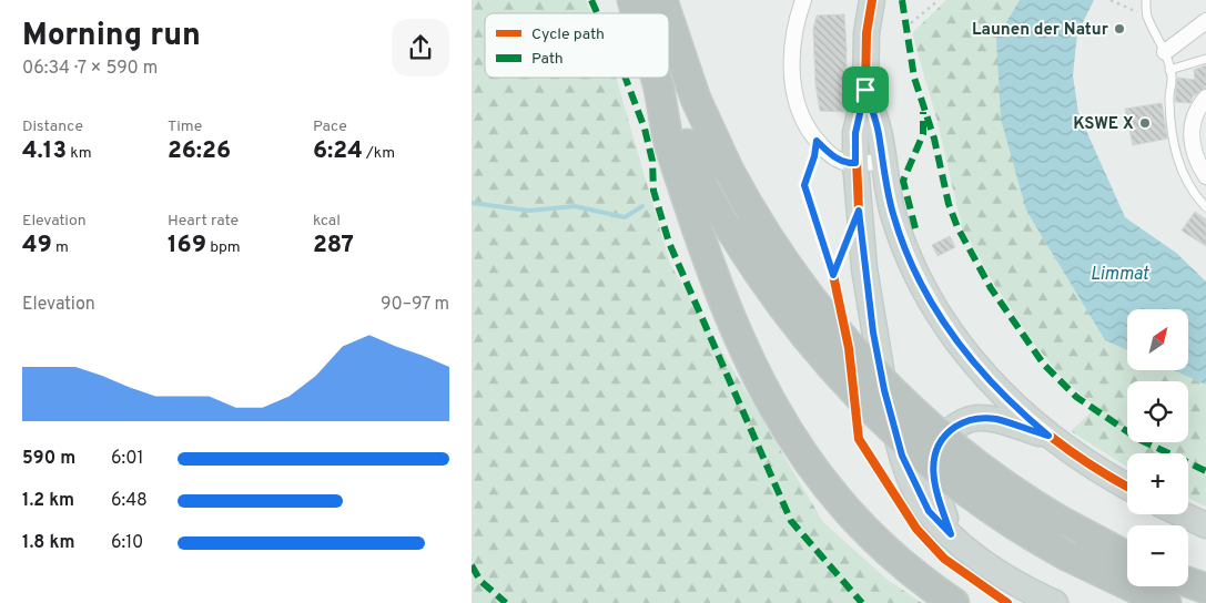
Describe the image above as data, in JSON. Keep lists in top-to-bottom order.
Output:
{
  "water": ["Limmat"],
  "places": ["Launen der Natur", "KSWE X"],
  "legend": ["Cycle path", "Path"],
  "north": "top right",
  "page": {
    "heading": ["Morning run", "06:34 · 7 × 590 m"],
    "stats": [
      ["Distance", "4.13 km"],
      ["Time", "26:26"],
      ["Pace", "6:24 /km"],
      ["Elevation", "49 m"],
      ["Heart rate", "169 bpm"],
      ["kcal", "287"]
    ],
    "chart": ["Elevation", "90–97 m"],
    "map_buttons": ["+", "−"],
    "list": [
      {
        "name": "590 m",
        "note": "6:01"
      },
      {
        "name": "1.2 km",
        "note": "6:48"
      },
      {
        "name": "1.8 km",
        "note": "6:10"
      }
    ]
  }
}
